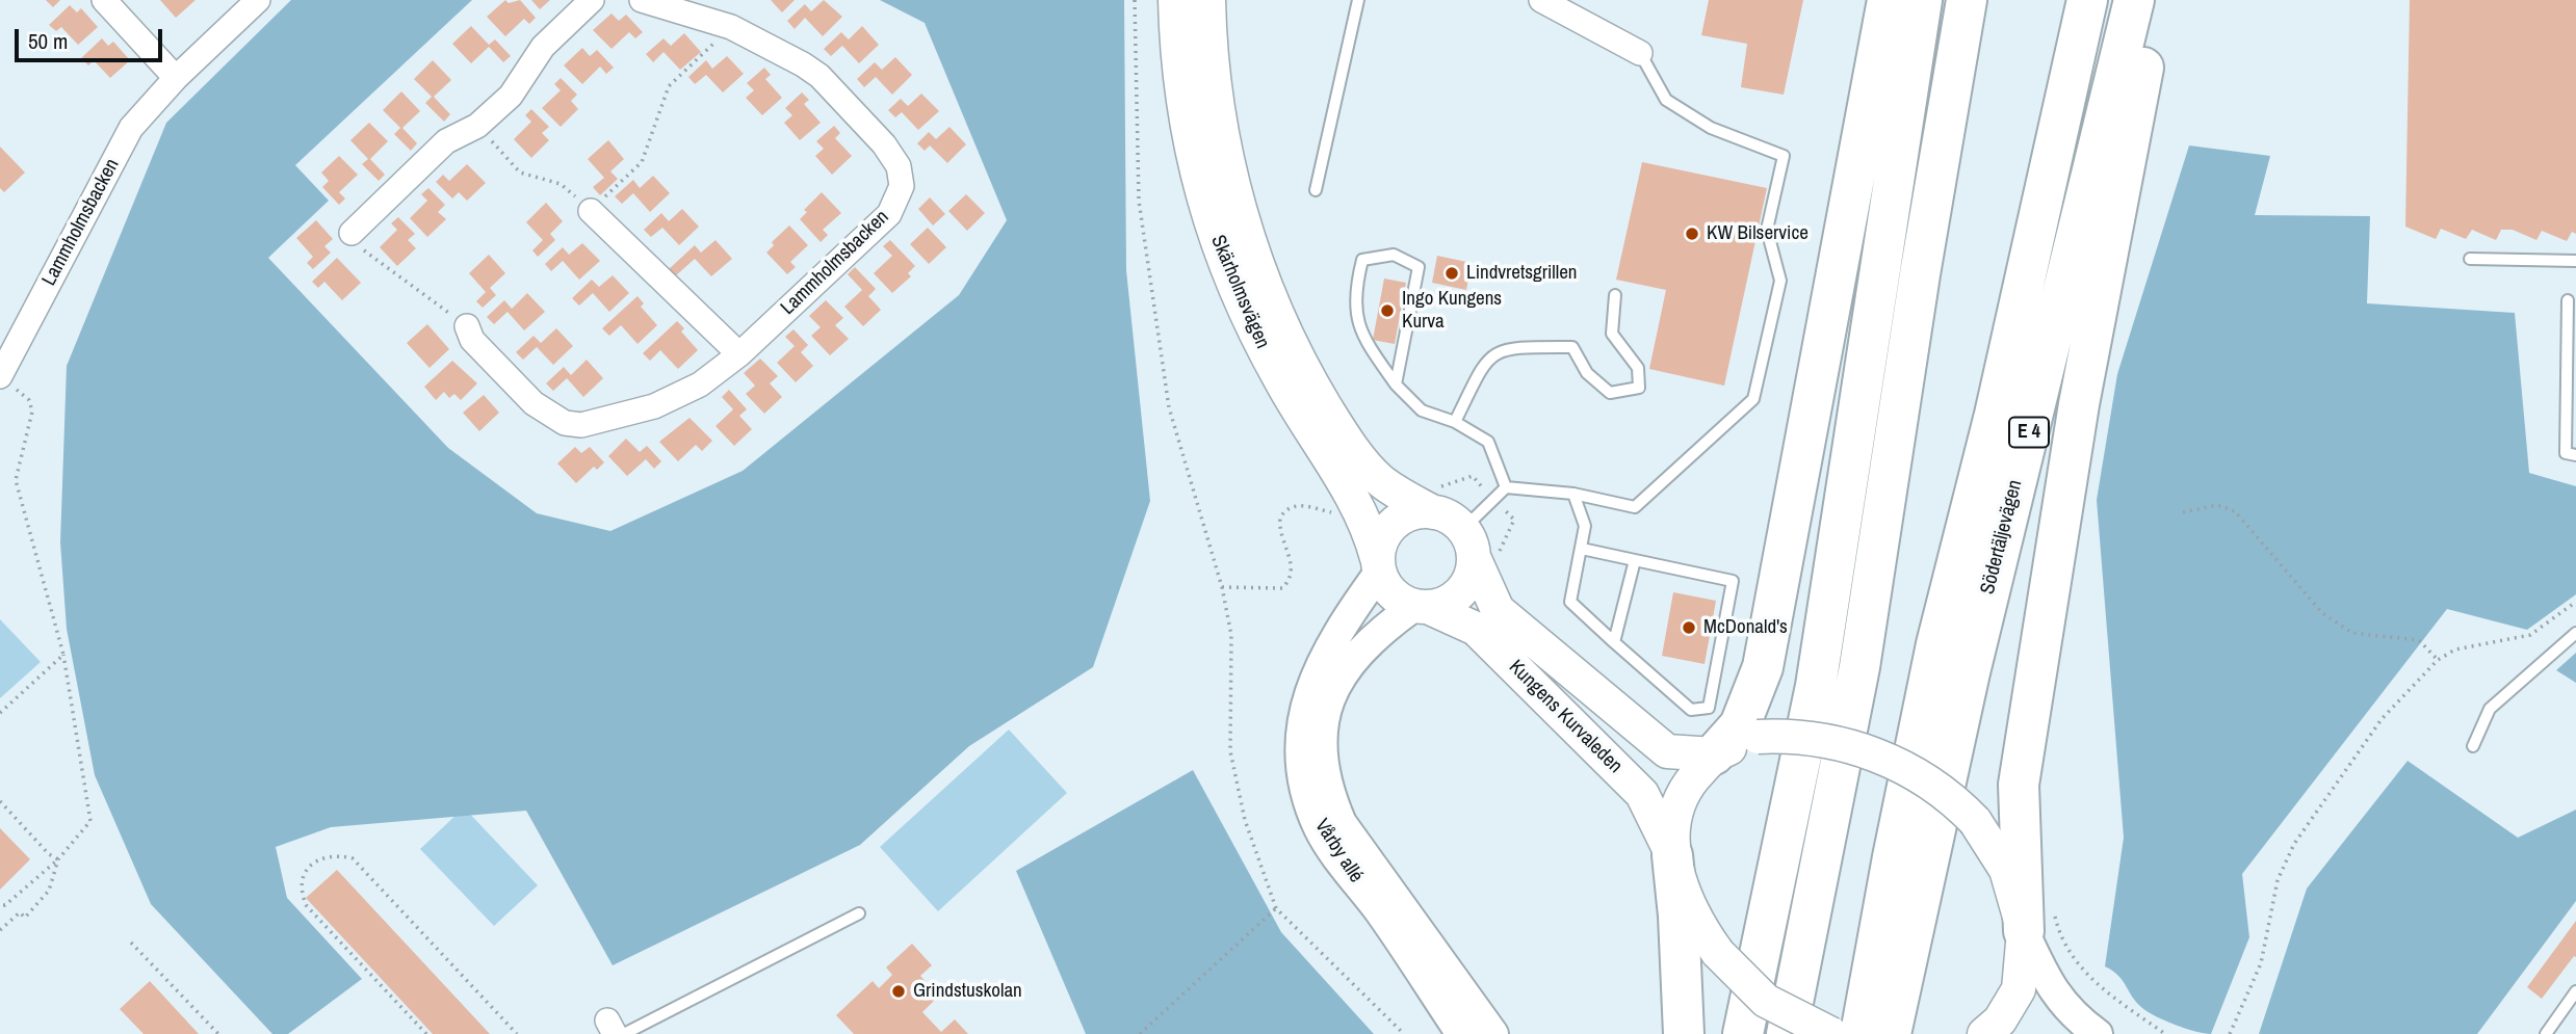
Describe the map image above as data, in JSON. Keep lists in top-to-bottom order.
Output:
{
  "streets": {
    "highway": ["E 4", "Södertäljevägen"],
    "main road": ["Skärholmsvägen", "Kungens Kurvaleden"],
    "street": ["Lammholmsbacken", "Vårby allé"]
  },
  "crossings": [
    ["Skärholmsvägen", "Kungens Kurvaleden"],
    ["Skärholmsvägen", "Vårby allé"],
    ["Kungens Kurvaleden", "Vårby allé"]
  ],
  "places": [
    "KW Bilservice",
    "Lindvretsgrillen",
    "Ingo Kungens Kurva",
    "McDonald's",
    "Grindstuskolan"
  ],
  "scale_bar": "50 m"
}
